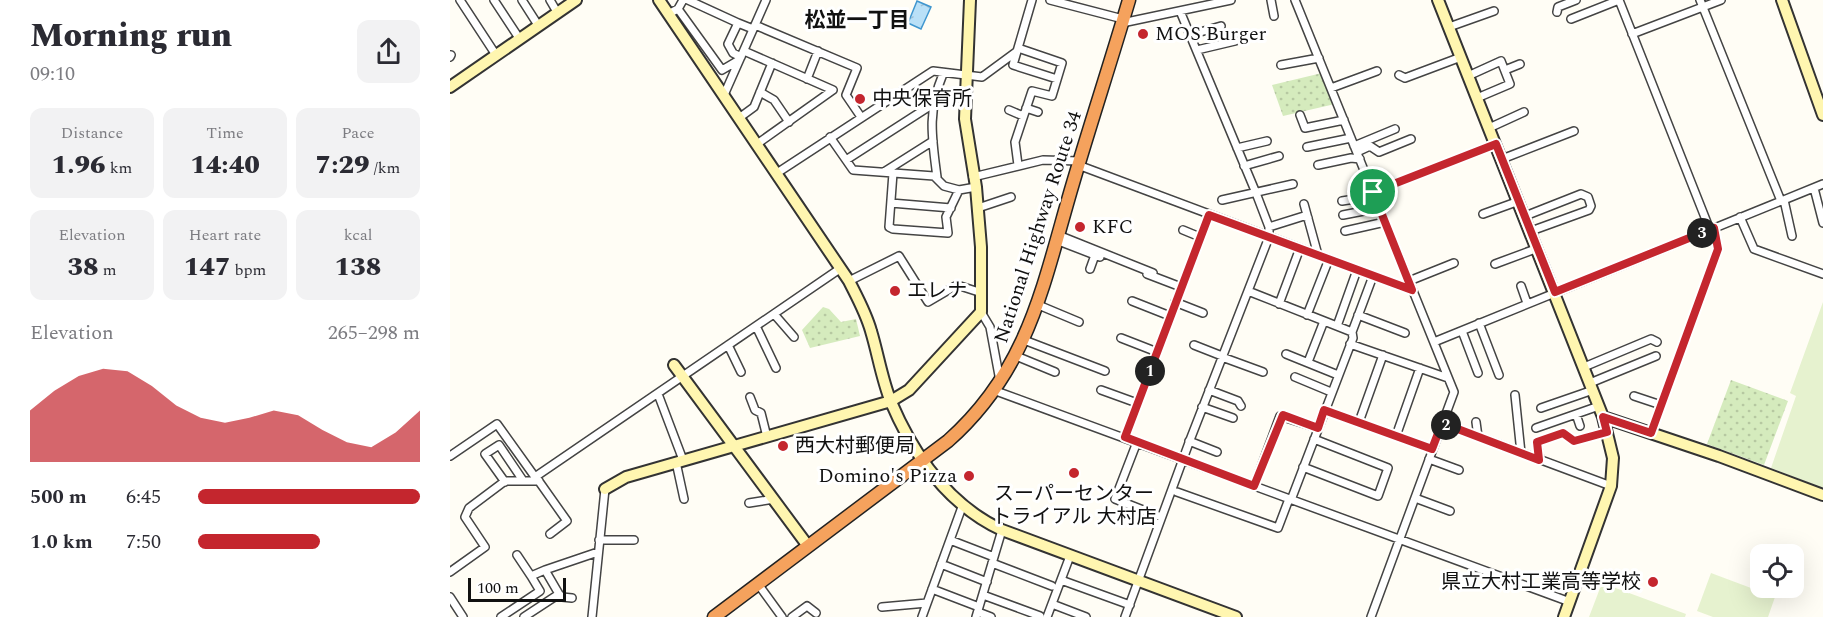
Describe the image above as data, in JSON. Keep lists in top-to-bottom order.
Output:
{
  "streets": {
    "highway": ["National Highway Route 34"]
  },
  "districts": ["松並一丁目"],
  "places": [
    "MOS Burger",
    "中央保育所",
    "KFC",
    "エレナ",
    "西大村郵便局",
    "スーパーセンター トライアル 大村店",
    "Domino's Pizza",
    "県立大村工業高等学校"
  ],
  "scale_bar": "100 m",
  "page": {
    "heading": ["Morning run", "09:10"],
    "stats": [
      ["Distance", "1.96 km"],
      ["Time", "14:40"],
      ["Pace", "7:29 /km"],
      ["Elevation", "38 m"],
      ["Heart rate", "147 bpm"],
      ["kcal", "138"]
    ],
    "pins": ["3", "1", "2"],
    "chart": ["Elevation", "265–298 m"],
    "list": [
      {
        "name": "500 m",
        "note": "6:45"
      },
      {
        "name": "1.0 km",
        "note": "7:50"
      }
    ],
    "scale": "100 m"
  }
}
